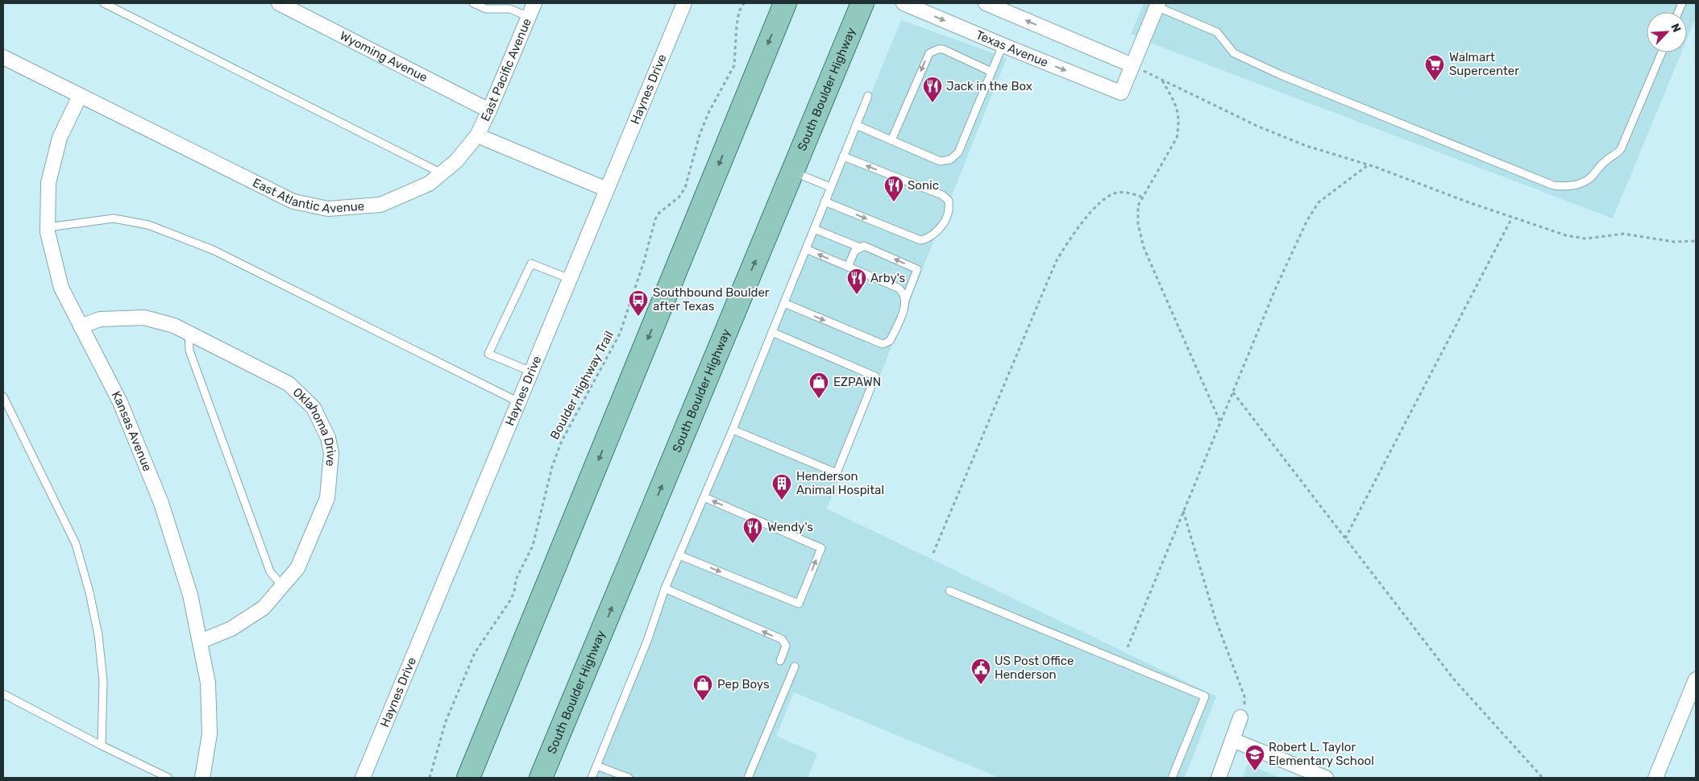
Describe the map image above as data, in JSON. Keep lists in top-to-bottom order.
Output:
{
  "streets": {
    "main road": ["South Boulder Highway"],
    "street": [
      "Texas Avenue",
      "Wyoming Avenue",
      "East Pacific Avenue",
      "Haynes Drive",
      "East Atlantic Avenue",
      "Oklahoma Drive",
      "Kansas Avenue"
    ],
    "path": ["Boulder Highway Trail"]
  },
  "crossings": [
    ["Wyoming Avenue", "East Pacific Avenue"],
    ["East Pacific Avenue", "East Atlantic Avenue"],
    ["East Atlantic Avenue", "Kansas Avenue"],
    ["Oklahoma Drive", "Kansas Avenue"]
  ],
  "one_way": ["Texas Avenue"],
  "places": {
    "supermarket": ["Walmart Supercenter"],
    "restaurant": [
      "Jack in the Box",
      "Sonic",
      "Arby's",
      "Wendy's"
    ],
    "bus stop": ["Southbound Boulder after Texas"],
    "shop": ["EZPAWN", "Pep Boys"],
    "building": ["Henderson Animal Hospital"],
    "public building": ["US Post Office Henderson"],
    "school or university": ["Robert L. Taylor Elementary School"]
  },
  "north": "top right"
}
